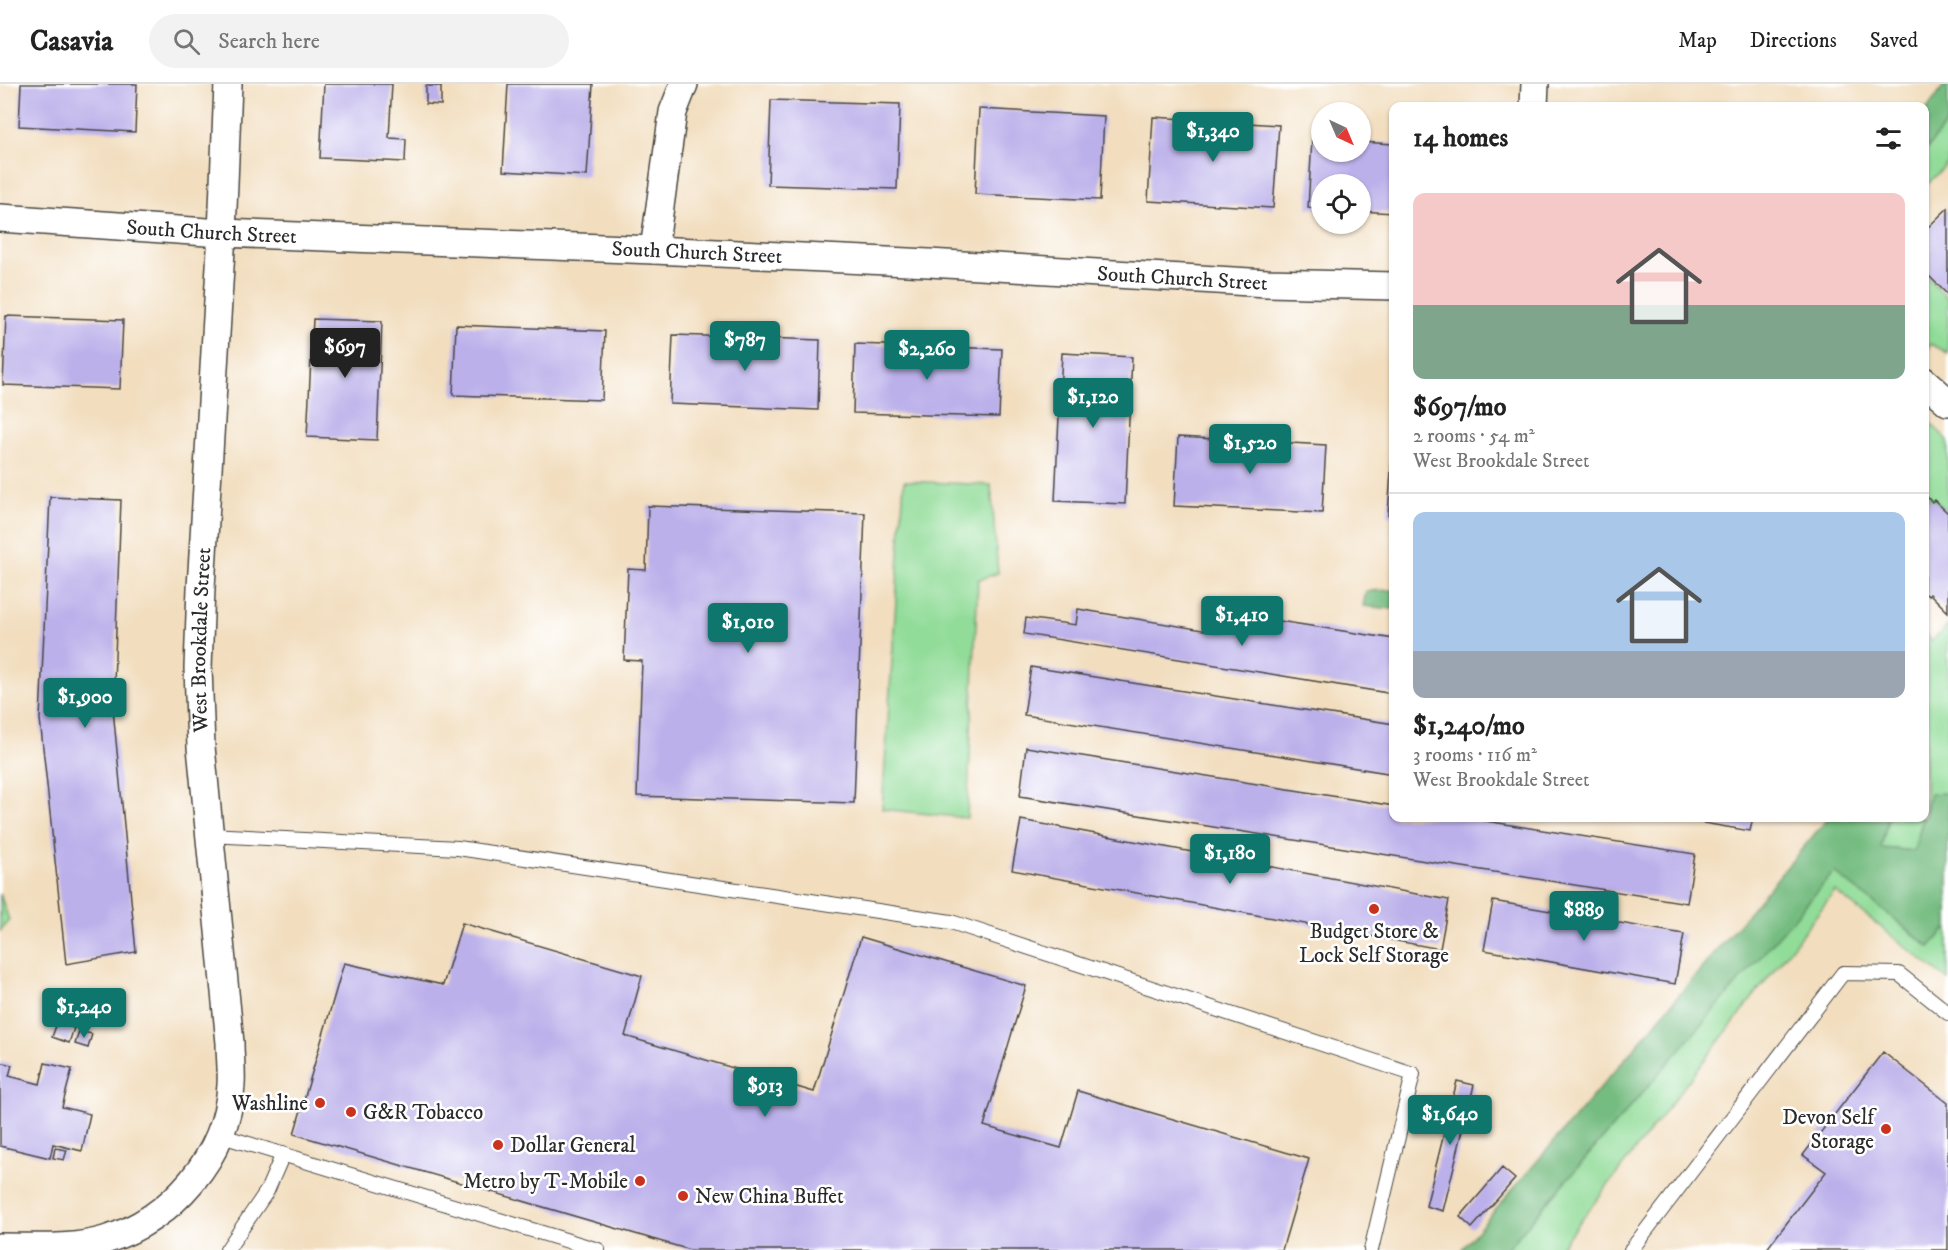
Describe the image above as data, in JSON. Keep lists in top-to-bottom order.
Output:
{
  "streets": {
    "street": ["South Church Street", "West Brookdale Street"]
  },
  "crossings": [
    ["South Church Street", "West Brookdale Street"]
  ],
  "places": [
    "Budget Store & Lock Self Storage",
    "Washline",
    "G&R Tobacco",
    "Devon Self Storage",
    "Dollar General",
    "Metro by T-Mobile",
    "New China Buffet"
  ],
  "north": "bottom right",
  "page": {
    "header": "Casavia",
    "search": "Search here",
    "nav": ["Map", "Directions", "Saved"],
    "heading": "14 homes",
    "price": [
      "$1,340",
      "$787",
      "$697",
      "$2,260",
      "$1,120",
      "$1,520",
      "$1,410",
      "$1,010",
      "$1,900",
      "$1,180",
      "$889",
      "$1,240",
      "$913",
      "$1,640"
    ],
    "list": [
      {
        "name": "$697/mo",
        "note": "2 rooms · 54 m² · West Brookdale Street"
      },
      {
        "name": "$1,240/mo",
        "note": "3 rooms · 116 m² · West Brookdale Street"
      }
    ]
  }
}
